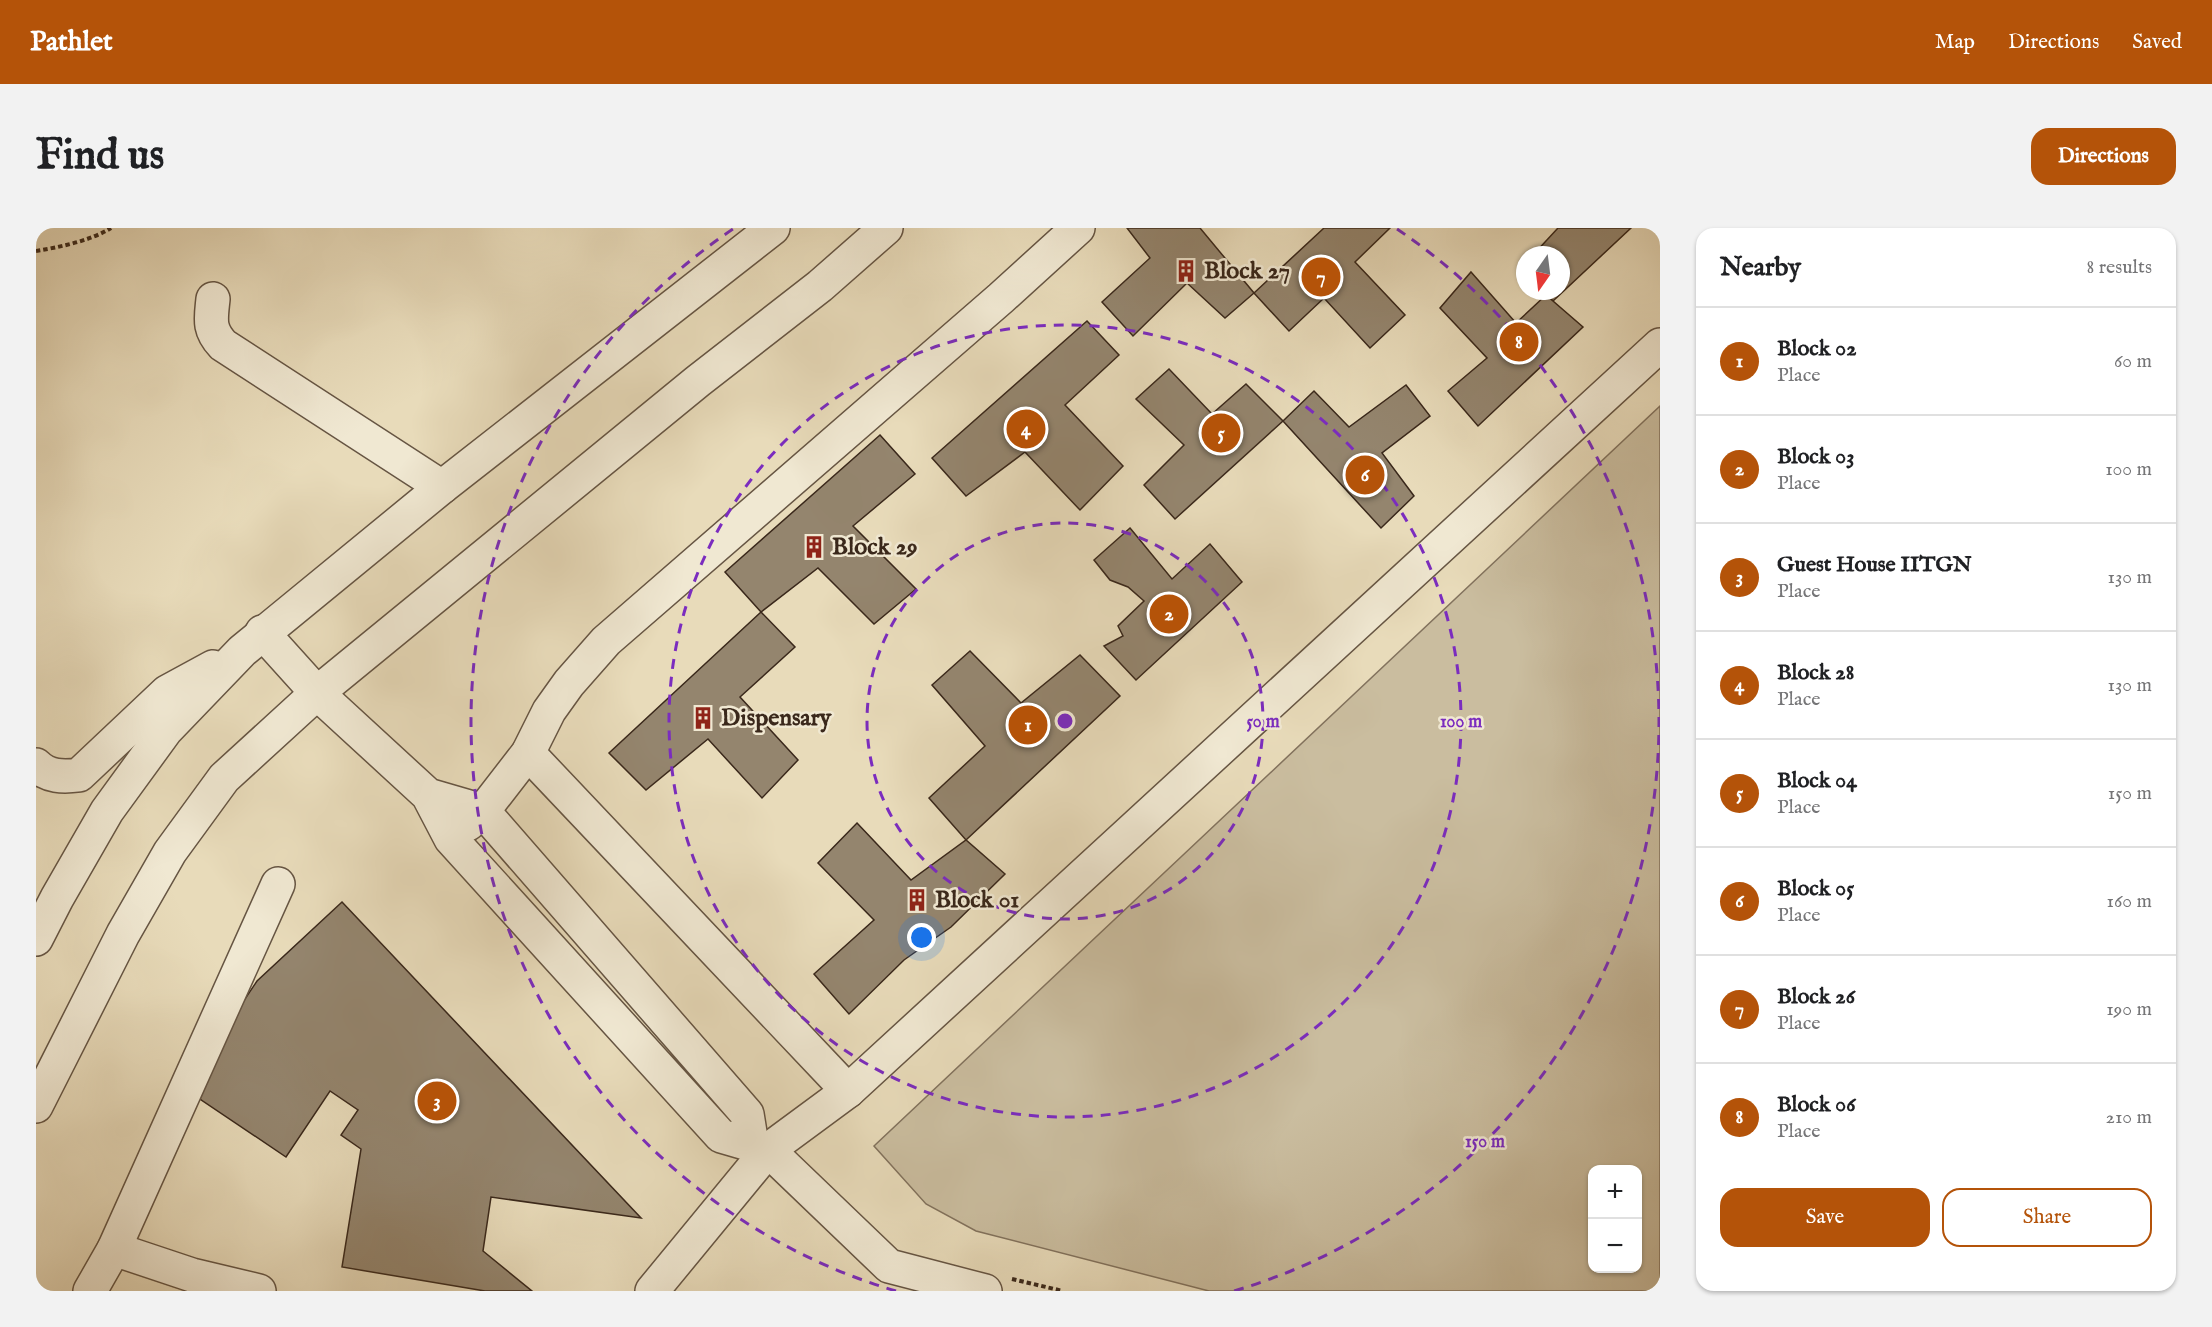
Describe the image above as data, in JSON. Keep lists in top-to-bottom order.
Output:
{
  "places": {
    "building": [
      "Block 27",
      "Block 29",
      "Dispensary",
      "Block 01"
    ]
  },
  "north": "bottom",
  "page": {
    "header": "Pathlet",
    "nav": ["Map", "Directions", "Saved"],
    "buttons": [
      "Directions",
      ["Save", "Share"]
    ],
    "title": "Find us",
    "heading": ["Nearby", "8 results"],
    "pins": [
      "7",
      "8",
      "4",
      "5",
      "6",
      "2",
      "1",
      "3"
    ],
    "list": [
      {
        "mark": "1",
        "name": "Block 02",
        "note": "Place",
        "value": "60 m"
      },
      {
        "mark": "2",
        "name": "Block 03",
        "note": "Place",
        "value": "100 m"
      },
      {
        "mark": "3",
        "name": "Guest House IITGN",
        "note": "Place",
        "value": "130 m"
      },
      {
        "mark": "4",
        "name": "Block 28",
        "note": "Place",
        "value": "130 m"
      },
      {
        "mark": "5",
        "name": "Block 04",
        "note": "Place",
        "value": "150 m"
      },
      {
        "mark": "6",
        "name": "Block 05",
        "note": "Place",
        "value": "160 m"
      },
      {
        "mark": "7",
        "name": "Block 26",
        "note": "Place",
        "value": "190 m"
      },
      {
        "mark": "8",
        "name": "Block 06",
        "note": "Place",
        "value": "210 m"
      }
    ],
    "map_buttons": ["+", "−"]
  },
  "rings": ["50 m", "100 m", "150 m"]
}
